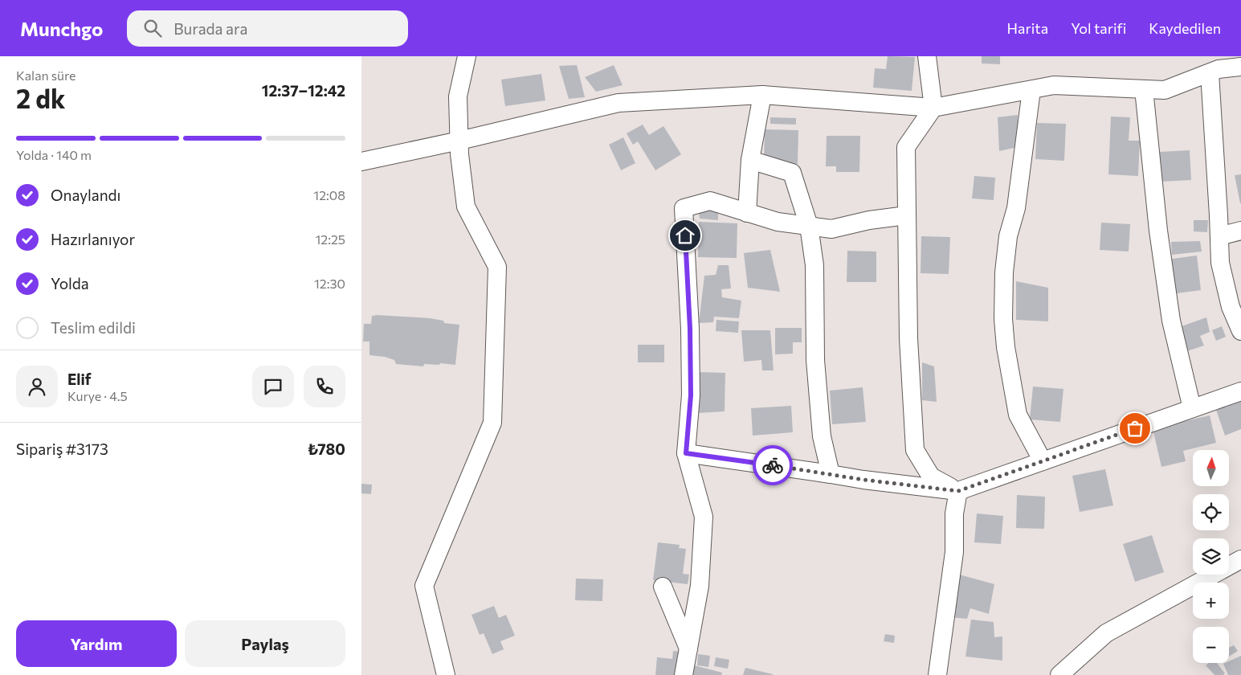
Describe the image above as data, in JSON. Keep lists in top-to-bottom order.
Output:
{
  "north": "top",
  "page": {
    "header": "Munchgo",
    "search": "Burada ara",
    "nav": ["Harita", "Yol tarifi", "Kaydedilen"],
    "heading": ["2 dk", "Kalan süre", "12:37–12:42"],
    "panel": [
      "Elif",
      "Kurye · 4.5",
      "Sipariş #3173",
      "₺780"
    ],
    "bar": "Yolda · 140 m",
    "list": [
      ["Onaylandı", "12:08"],
      ["Hazırlanıyor", "12:25"],
      ["Yolda", "12:30"],
      "Teslim edildi"
    ],
    "map_buttons": ["+", "−"],
    "buttons": ["Yardım", "Paylaş"]
  }
}
